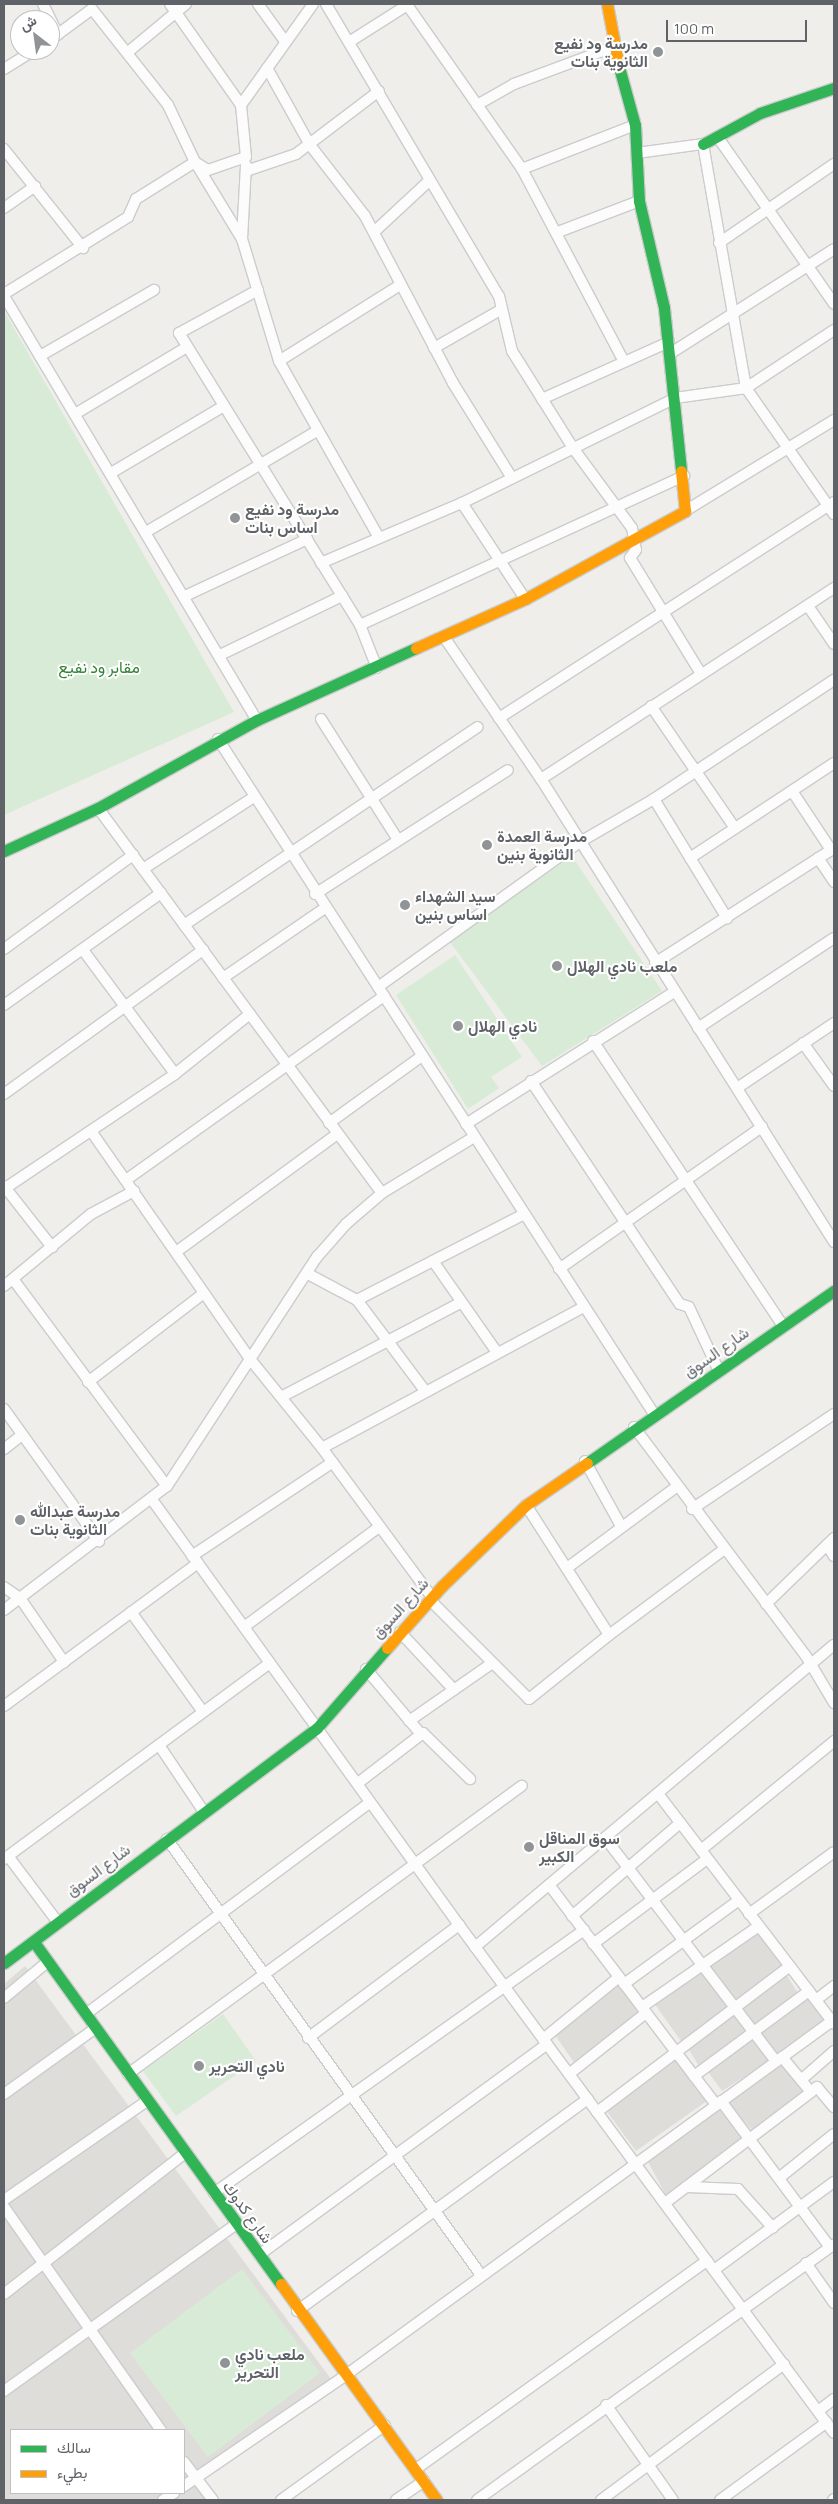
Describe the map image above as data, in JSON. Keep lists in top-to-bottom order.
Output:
{
  "streets": {
    "street": ["شارع السوق", "شارع كدوك"]
  },
  "crossings": [
    ["شارع السوق", "شارع كدوك"]
  ],
  "parks": ["مقابر ود نفيع"],
  "places": [
    "مدرسة ود نفيع الثانوية بنات",
    "مدرسة ود نفيع اساس بنات",
    "مدرسة العمدة الثانوية بنين",
    "سيد الشهداء اساس بنين",
    "ملعب نادي الهلال",
    "نادي الهلال",
    "مدرسة عبدالله الثانوية بنات",
    "سوق المناقل الكبير",
    "نادي التحرير",
    "ملعب نادي التحرير"
  ],
  "legend": ["سالك", "بطيء"],
  "scale_bar": "100 m",
  "north": "top left"
}
